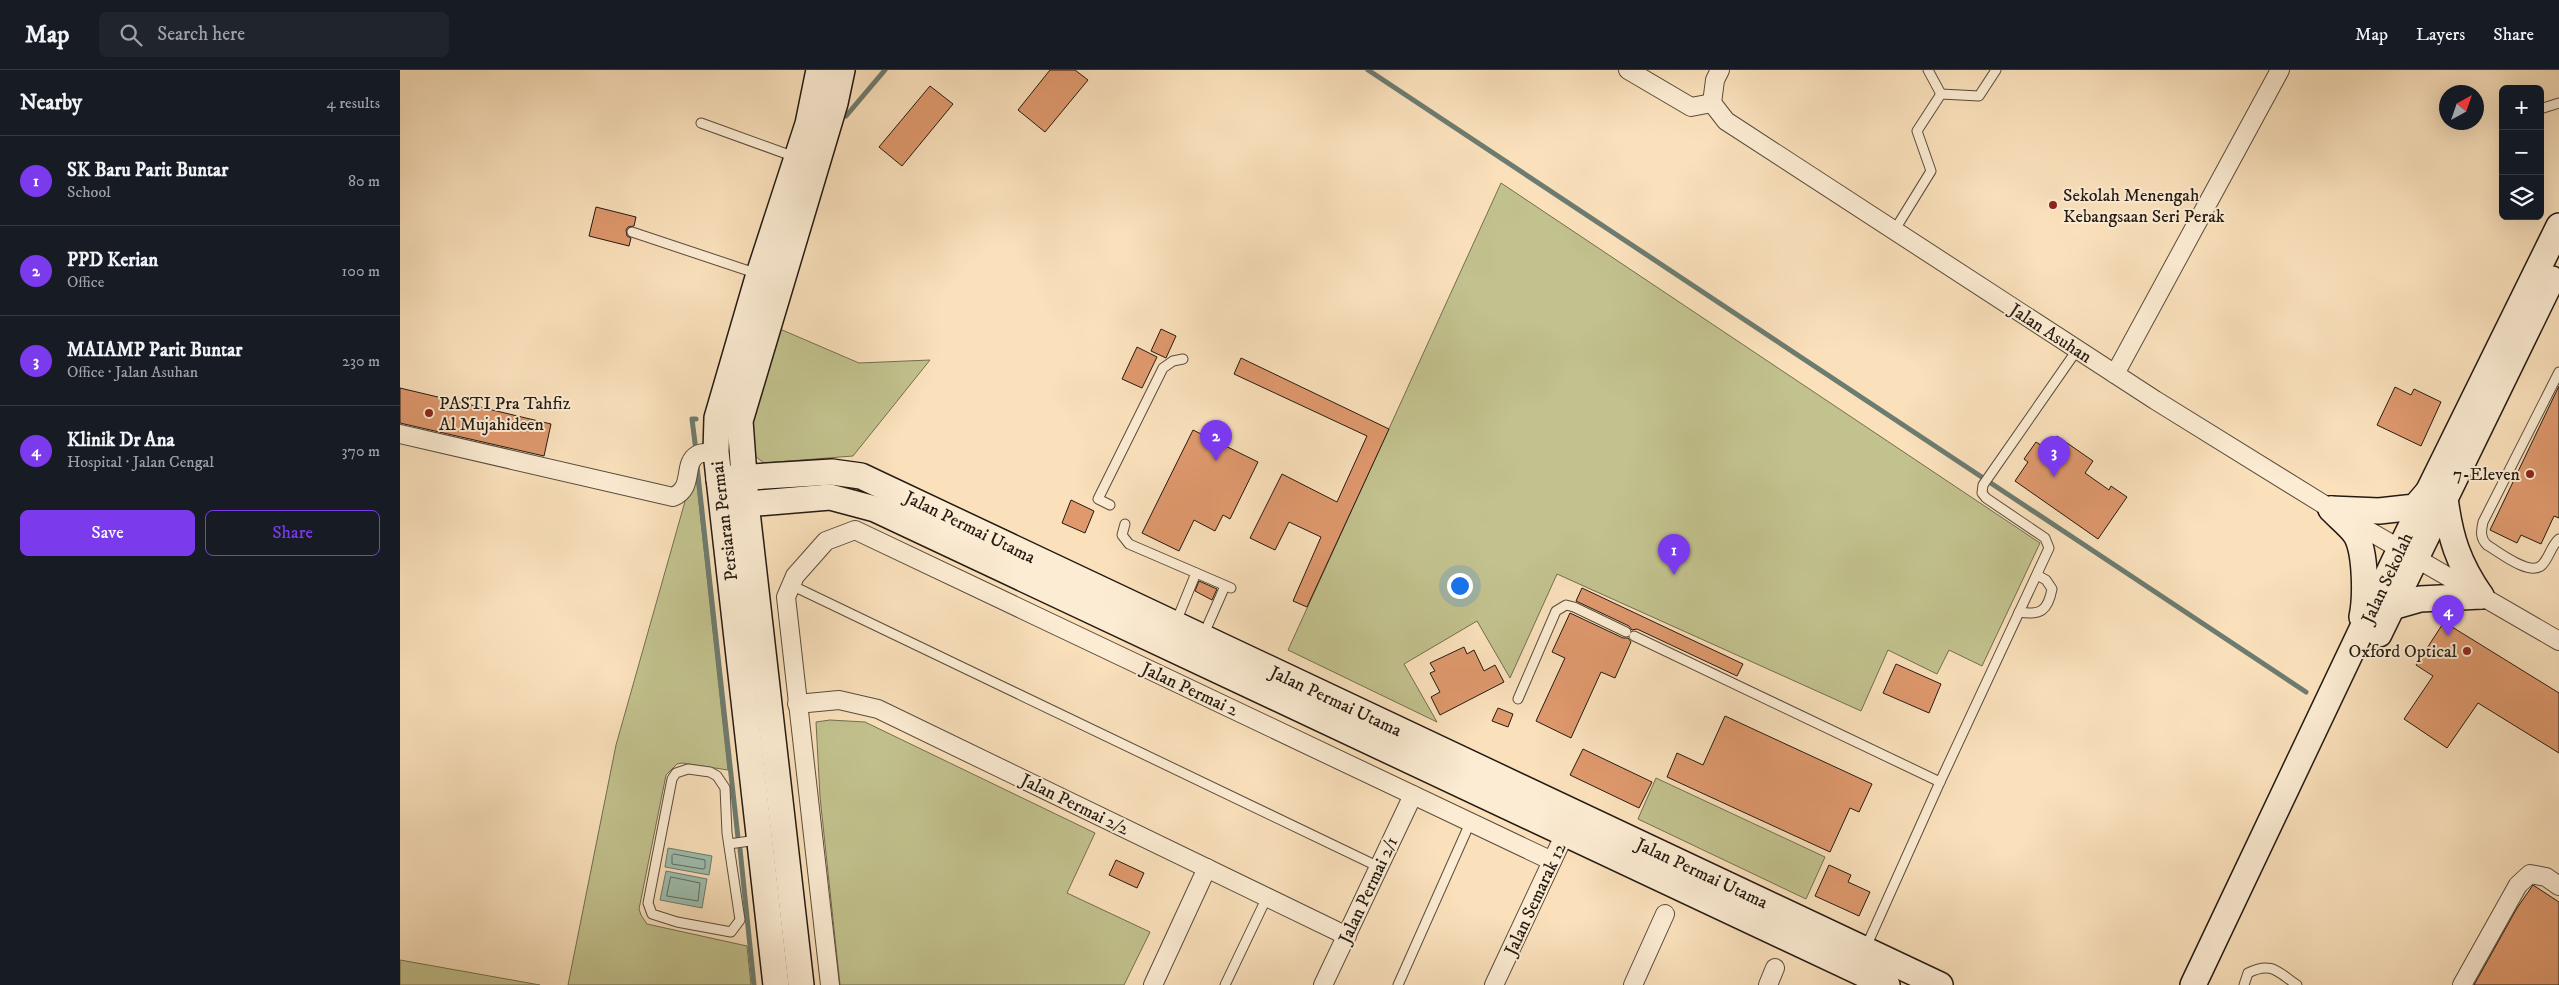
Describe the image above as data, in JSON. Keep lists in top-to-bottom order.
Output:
{
  "streets": {
    "street": [
      "Jalan Asuhan",
      "Persiaran Permai",
      "Jalan Permai Utama",
      "Jalan Sekolah",
      "Jalan Permai 2",
      "Jalan Permai 2/2",
      "Jalan Permai 2/1",
      "Jalan Semarak 12"
    ]
  },
  "crossings": [
    ["Jalan Asuhan", "Jalan Sekolah"],
    ["Persiaran Permai", "Jalan Permai Utama"],
    ["Jalan Permai Utama", "Jalan Semarak 12"],
    ["Jalan Permai 2", "Jalan Permai 2/1"],
    ["Jalan Permai 2", "Jalan Semarak 12"],
    ["Jalan Permai 2/2", "Jalan Permai 2/1"]
  ],
  "places": [
    "Sekolah Menengah Kebangsaan Seri Perak",
    "PASTI Pra Tahfiz Al Mujahideen",
    "7-Eleven",
    "Oxford Optical"
  ],
  "north": "top right",
  "page": {
    "header": "Map",
    "search": "Search here",
    "nav": ["Map", "Layers", "Share"],
    "heading": ["Nearby", "4 results"],
    "map_buttons": ["+", "−"],
    "list": [
      {
        "mark": "1",
        "name": "SK Baru Parit Buntar",
        "note": "School",
        "value": "80 m"
      },
      {
        "mark": "2",
        "name": "PPD Kerian",
        "note": "Office",
        "value": "100 m"
      },
      {
        "mark": "3",
        "name": "MAIAMP Parit Buntar",
        "note": "Office · Jalan Asuhan",
        "value": "230 m"
      },
      {
        "mark": "4",
        "name": "Klinik Dr Ana",
        "note": "Hospital · Jalan Cengal",
        "value": "370 m"
      }
    ],
    "pins": [
      "2",
      "3",
      "1",
      "4"
    ],
    "buttons": ["Save", "Share"]
  }
}
